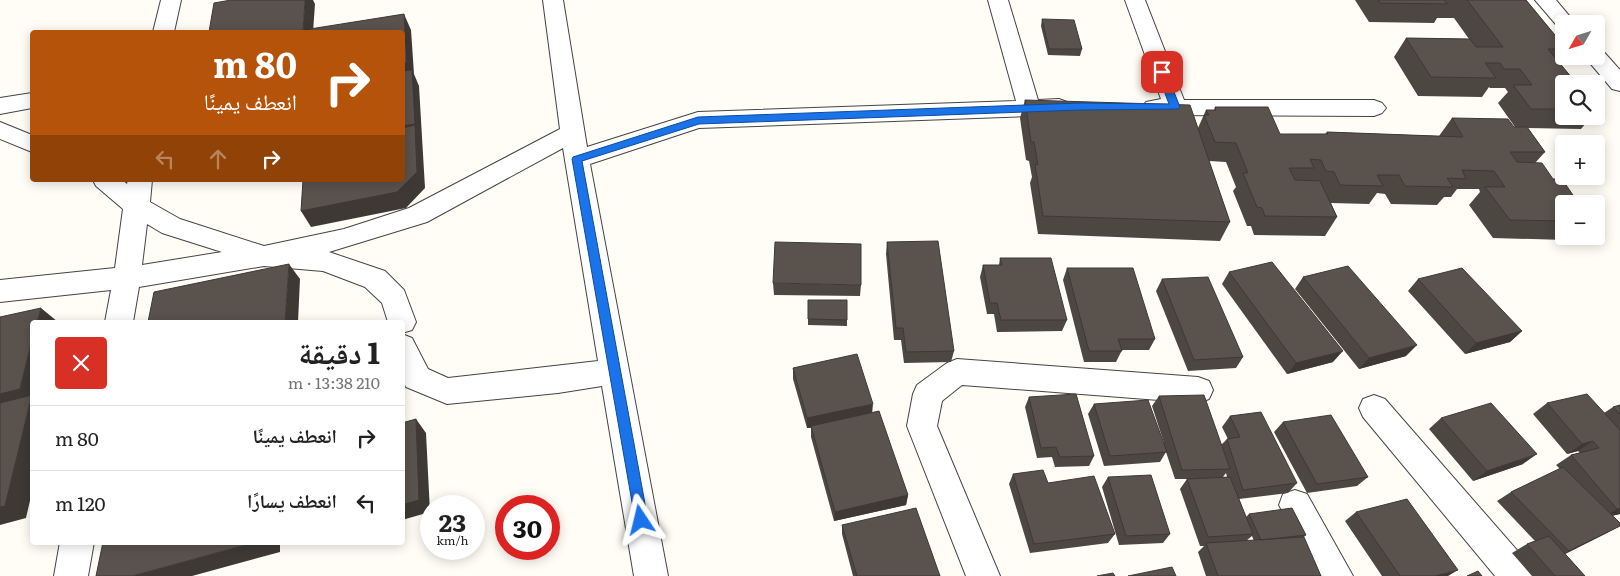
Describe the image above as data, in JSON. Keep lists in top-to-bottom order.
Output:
{
  "north": "bottom left",
  "page": {
    "map_buttons": ["+", "−"],
    "turn": ["80 m", "انعطف يمينًا"],
    "heading": ["1 دقيقة", "210 m · 13:38"],
    "list": [
      {
        "name": "انعطف يمينًا",
        "value": "80 m"
      },
      {
        "name": "انعطف يسارًا",
        "value": "120 m"
      }
    ],
    "speed": "23 km/h",
    "limit": "30"
  }
}
